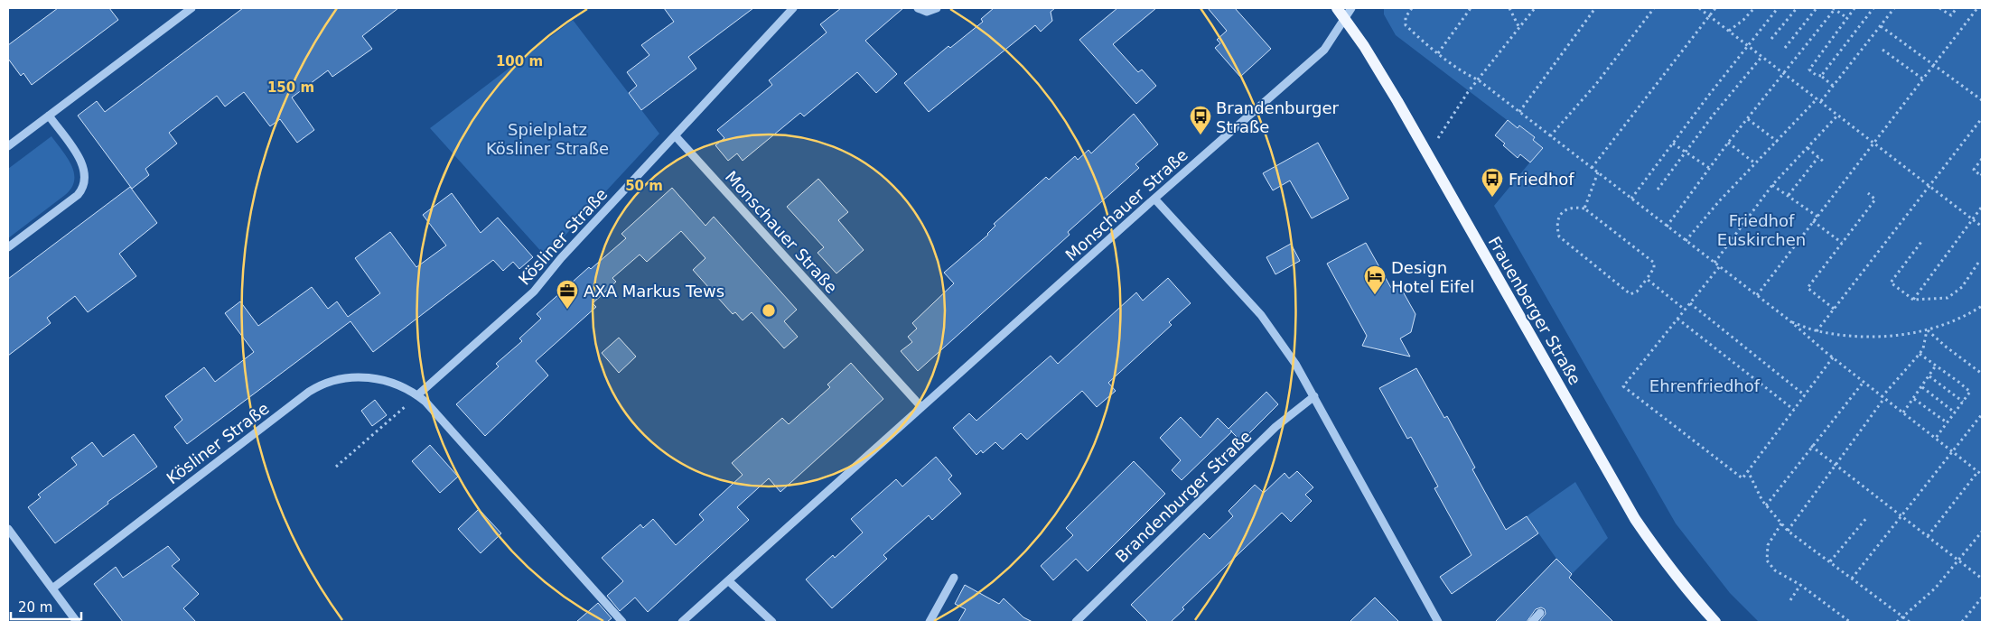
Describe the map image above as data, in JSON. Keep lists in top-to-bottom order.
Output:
{
  "streets": {
    "main road": ["Frauenberger Straße"],
    "street": ["Monschauer Straße", "Kösliner Straße", "Brandenburger Straße"]
  },
  "crossings": [
    ["Monschauer Straße", "Kösliner Straße"],
    ["Monschauer Straße", "Frauenberger Straße"]
  ],
  "parks": ["Spielplatz Kösliner Straße", "Friedhof Euskirchen", "Ehrenfriedhof"],
  "places": {
    "bus stop": ["Brandenburger Straße", "Friedhof"],
    "hotel": ["Design Hotel Eifel"],
    "office": ["AXA Markus Tews"]
  },
  "scale_bar": "20 m",
  "rings": ["100 m", "150 m", "50 m"]
}
